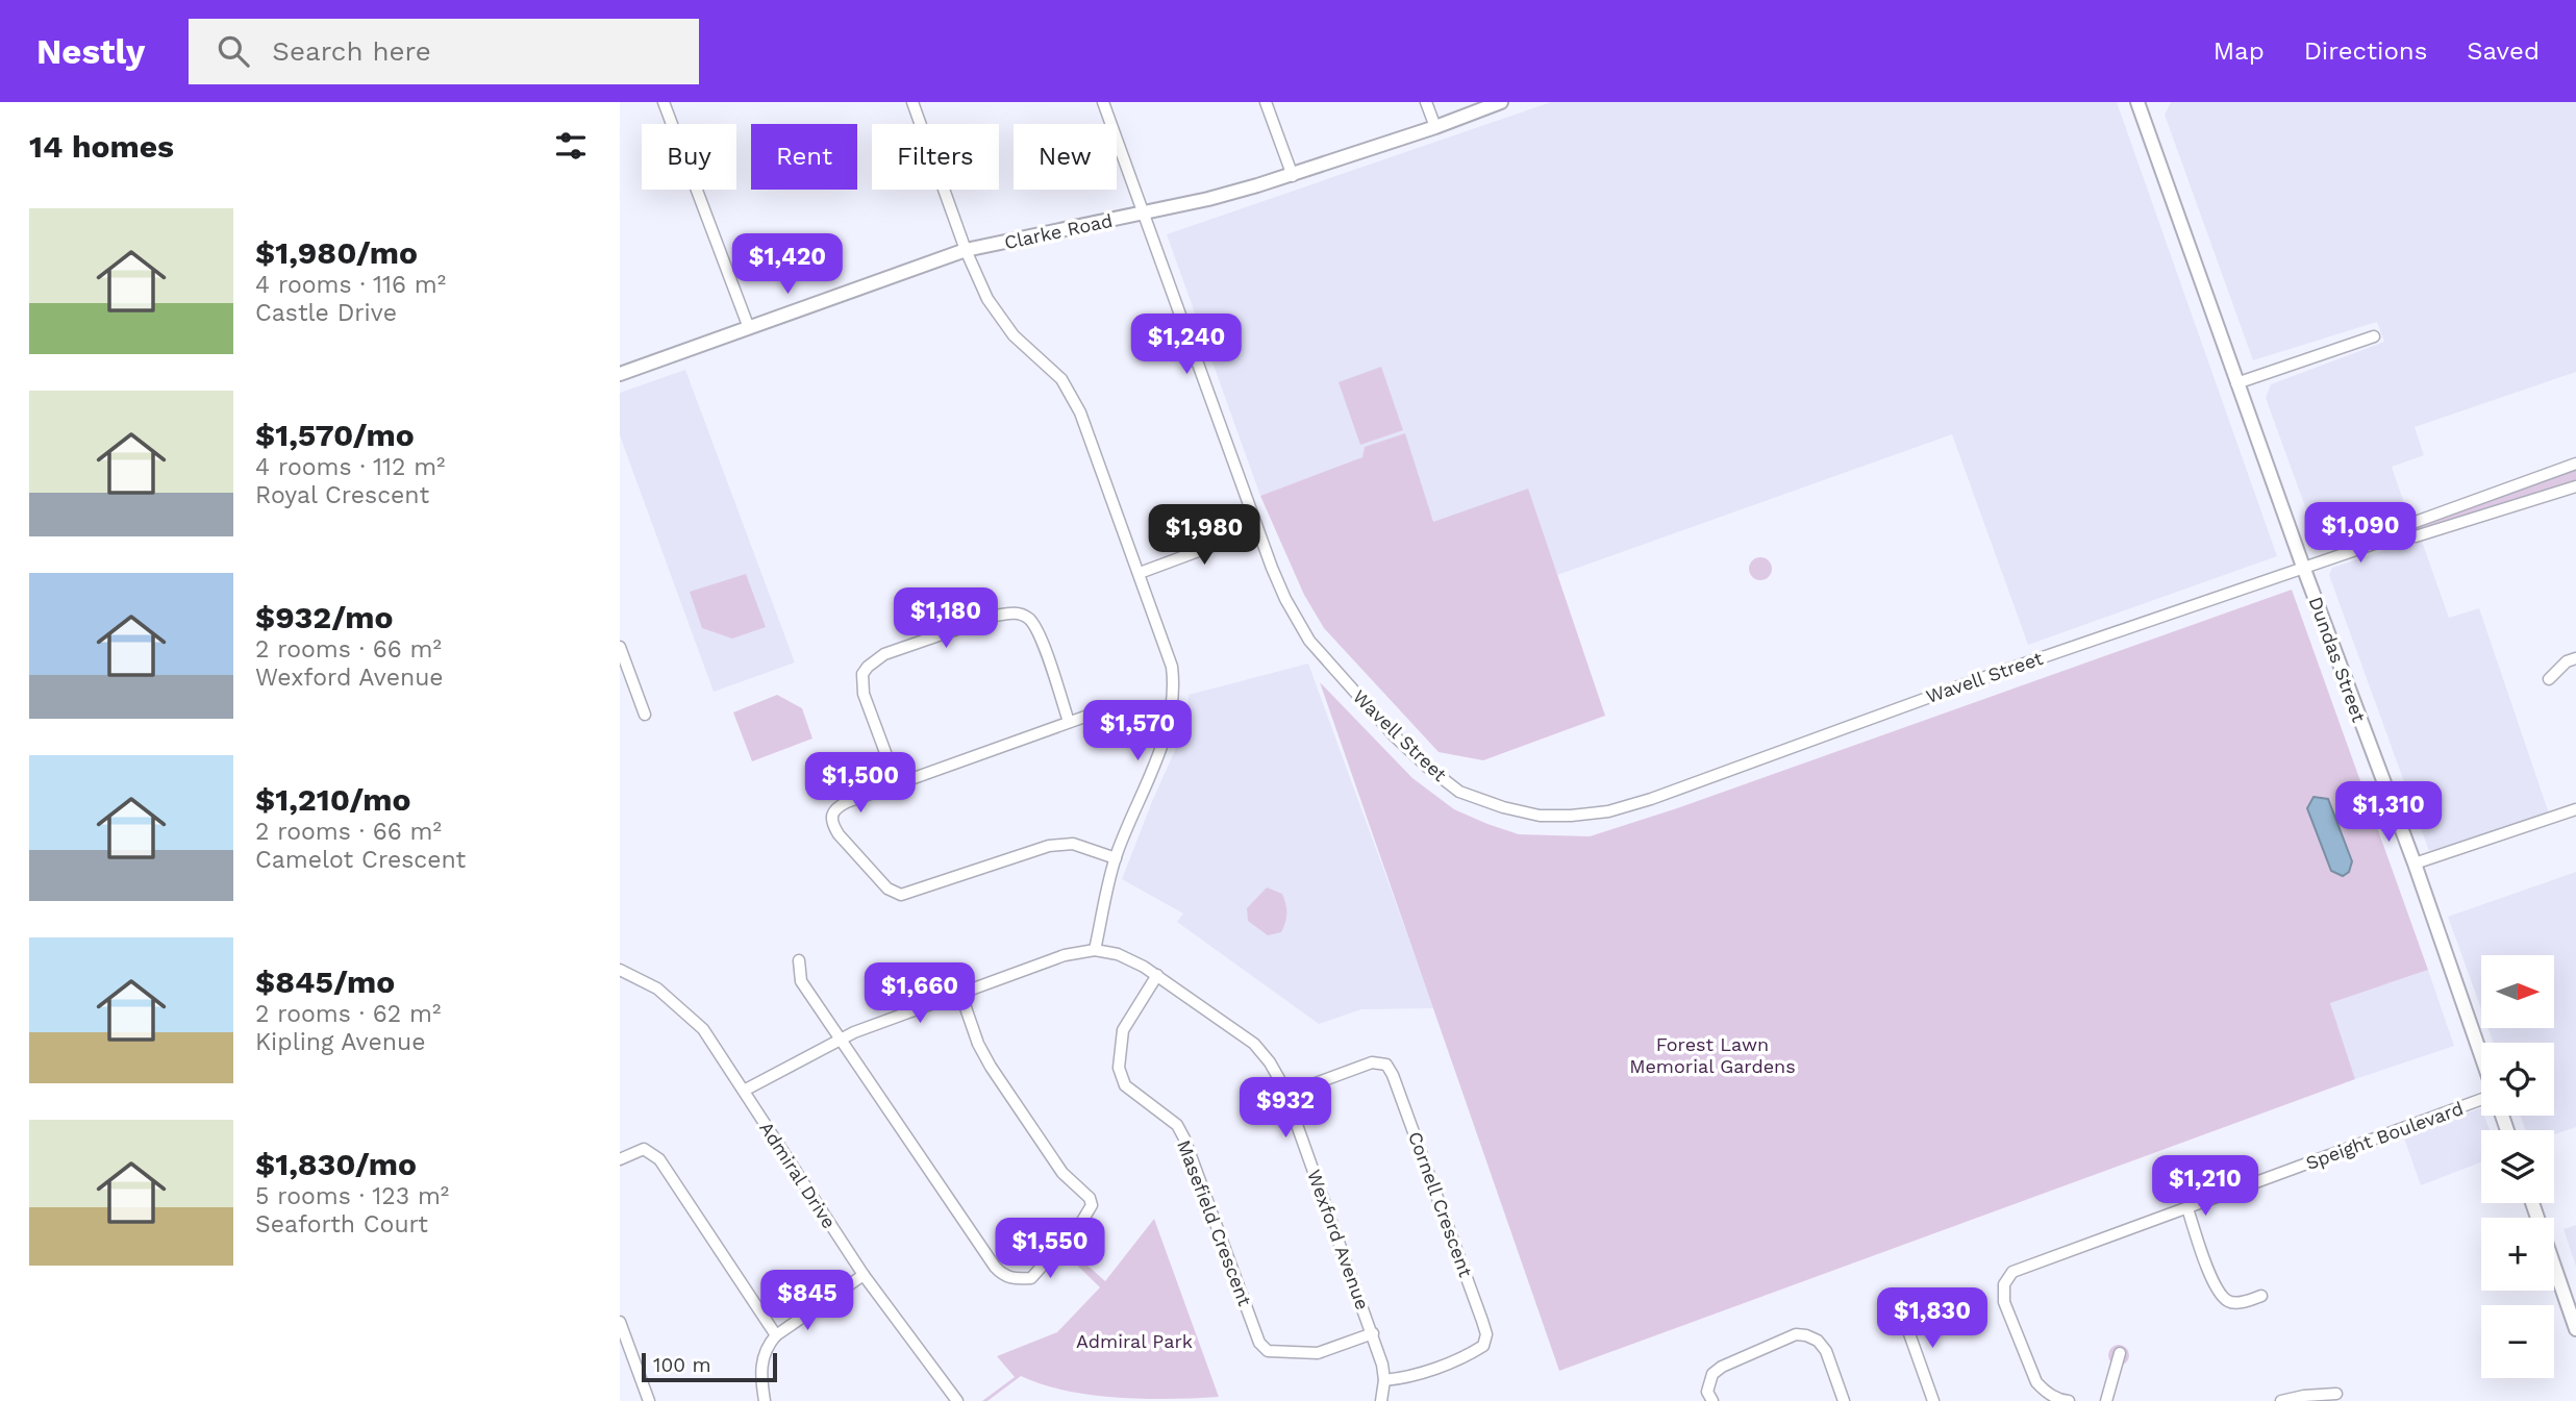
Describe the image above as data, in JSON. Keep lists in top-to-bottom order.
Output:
{
  "streets": {
    "main road": ["Clarke Road", "Dundas Street"],
    "street": [
      "Wavell Street",
      "Speight Boulevard",
      "Admiral Drive",
      "Cornell Crescent",
      "Masefield Crescent",
      "Wexford Avenue"
    ]
  },
  "crossings": [
    ["Clarke Road", "Wavell Street"],
    ["Dundas Street", "Wavell Street"],
    ["Admiral Drive", "Wexford Avenue"],
    ["Cornell Crescent", "Wexford Avenue"],
    ["Masefield Crescent", "Wexford Avenue"]
  ],
  "parks": ["Forest Lawn Memorial Gardens", "Admiral Park"],
  "scale_bar": "100 m",
  "north": "right",
  "page": {
    "header": "Nestly",
    "search": "Search here",
    "nav": ["Map", "Directions", "Saved"],
    "heading": "14 homes",
    "chip": [
      "Buy",
      "Rent",
      "Filters",
      "New"
    ],
    "list": [
      {
        "name": "$1,980/mo",
        "note": "4 rooms · 116 m² · Castle Drive"
      },
      {
        "name": "$1,570/mo",
        "note": "4 rooms · 112 m² · Royal Crescent"
      },
      {
        "name": "$932/mo",
        "note": "2 rooms · 66 m² · Wexford Avenue"
      },
      {
        "name": "$1,210/mo",
        "note": "2 rooms · 66 m² · Camelot Crescent"
      },
      {
        "name": "$845/mo",
        "note": "2 rooms · 62 m² · Kipling Avenue"
      },
      {
        "name": "$1,830/mo",
        "note": "5 rooms · 123 m² · Seaforth Court"
      }
    ],
    "price": [
      "$1,420",
      "$1,240",
      "$1,090",
      "$1,980",
      "$1,180",
      "$1,570",
      "$1,500",
      "$1,310",
      "$1,660",
      "$932",
      "$1,210",
      "$1,550",
      "$845",
      "$1,830"
    ],
    "map_buttons": ["+", "−"],
    "scale": "100 m"
  }
}
